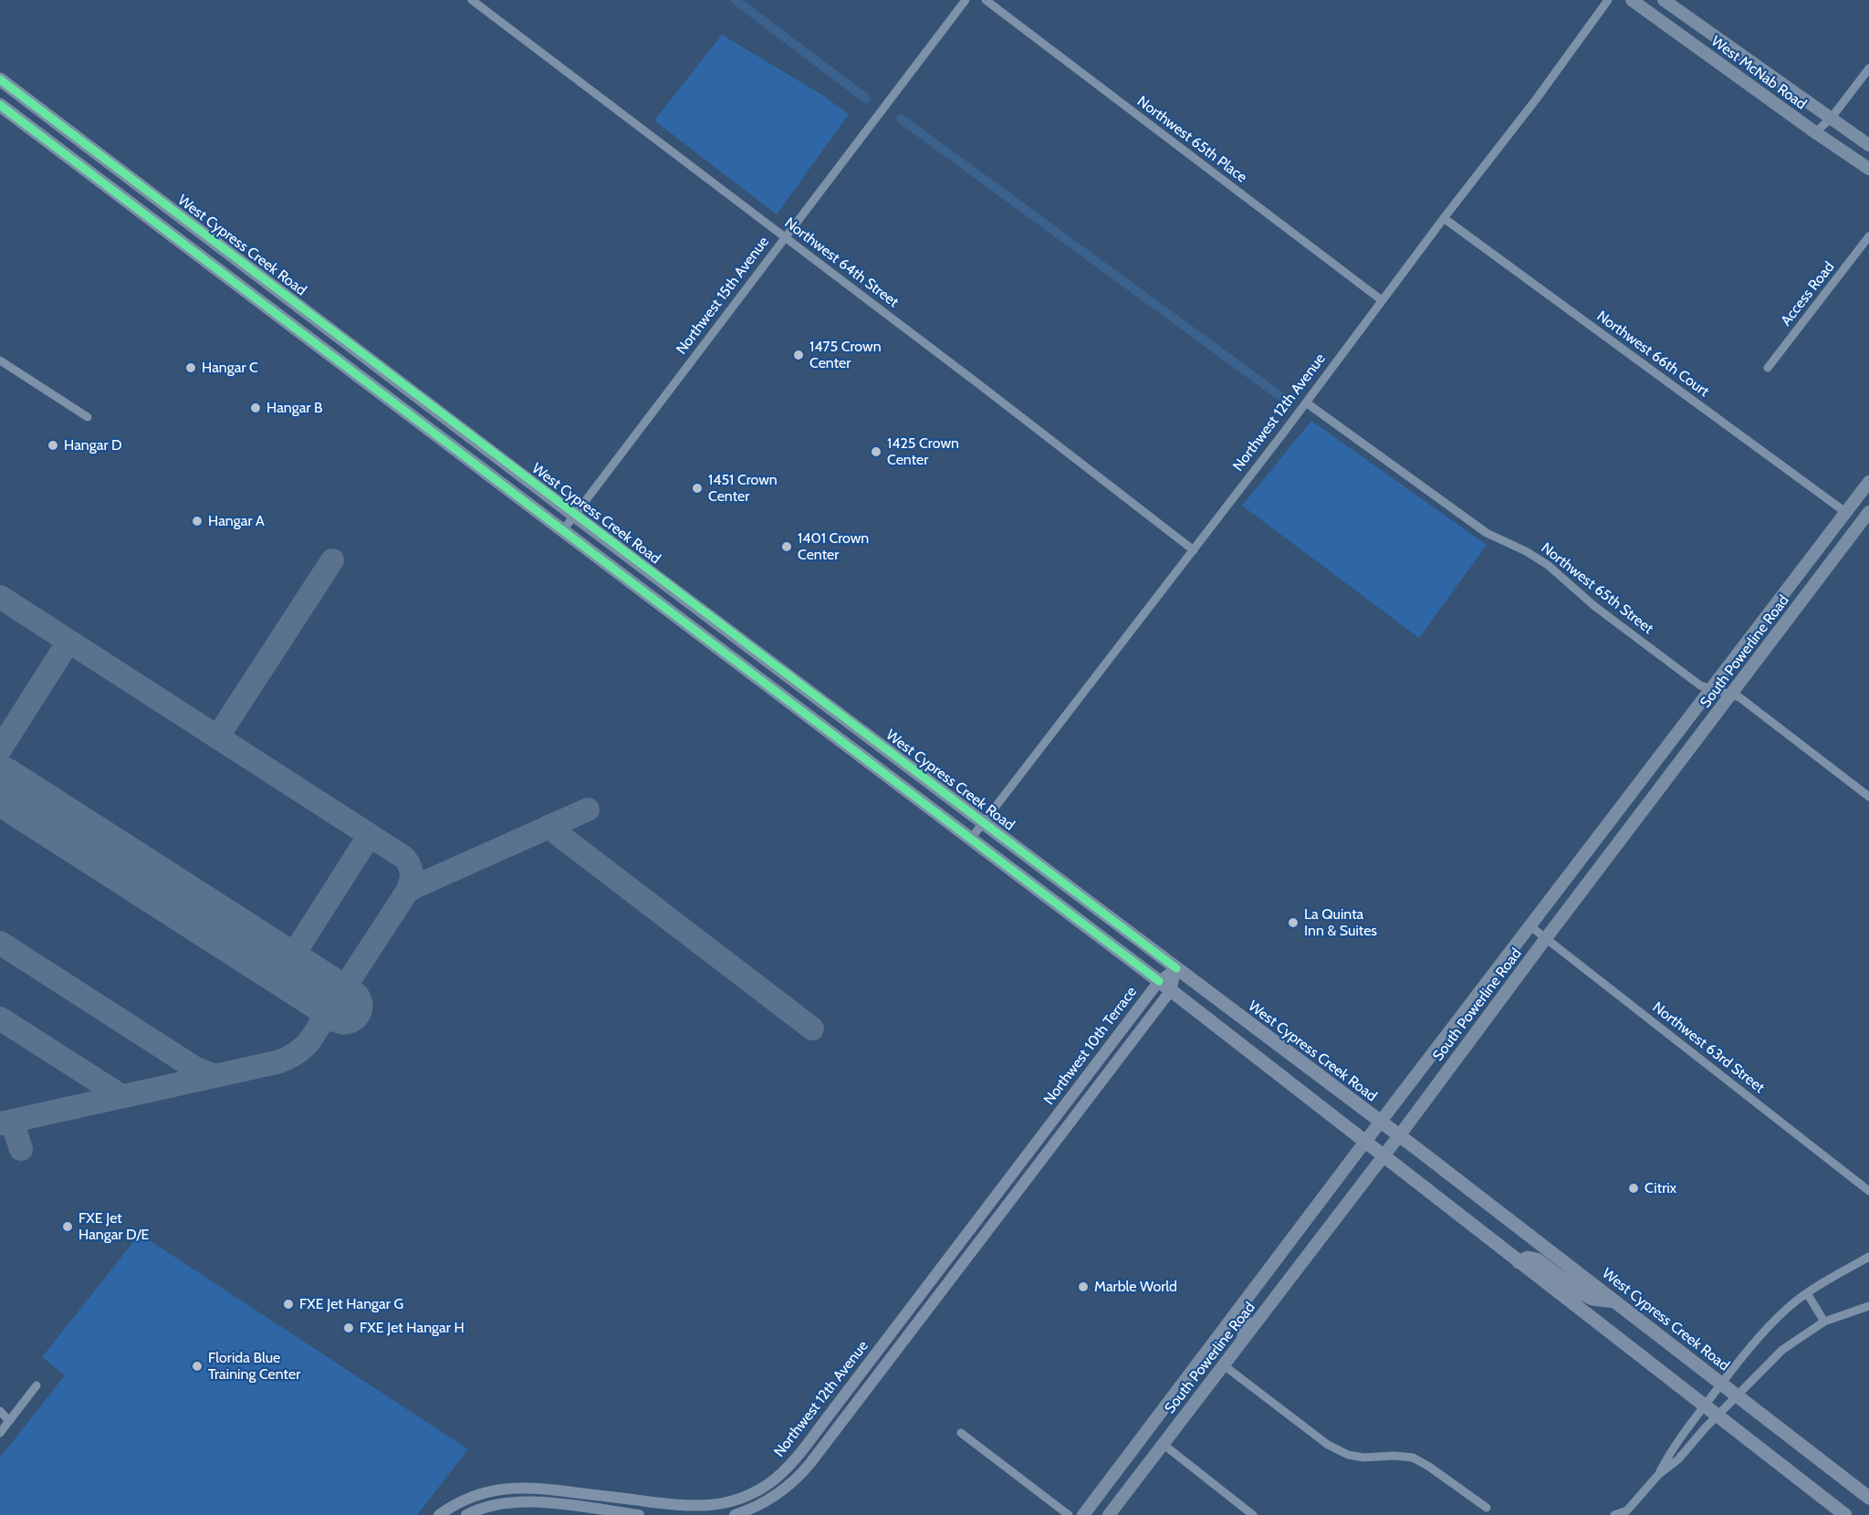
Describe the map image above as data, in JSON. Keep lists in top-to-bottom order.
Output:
{
  "streets": {
    "main road": ["West McNab Road", "West Cypress Creek Road", "South Powerline Road"],
    "street": [
      "Northwest 65th Place",
      "Northwest 64th Street",
      "Access Road",
      "Northwest 15th Avenue",
      "Northwest 66th Court",
      "Northwest 12th Avenue",
      "Northwest 65th Street",
      "Northwest 10th Terrace",
      "Northwest 63rd Street"
    ]
  },
  "crossings": [
    ["Northwest 65th Place", "Northwest 12th Avenue"],
    ["West Cypress Creek Road", "Northwest 15th Avenue"],
    ["West Cypress Creek Road", "Northwest 12th Avenue"],
    ["West Cypress Creek Road", "South Powerline Road"],
    ["West Cypress Creek Road", "Northwest 10th Terrace"],
    ["Northwest 64th Street", "Northwest 15th Avenue"],
    ["Northwest 64th Street", "Northwest 12th Avenue"],
    ["Northwest 66th Court", "Northwest 12th Avenue"],
    ["Northwest 66th Court", "South Powerline Road"],
    ["Northwest 12th Avenue", "Northwest 65th Street"],
    ["Northwest 12th Avenue", "Northwest 10th Terrace"],
    ["Northwest 65th Street", "South Powerline Road"],
    ["South Powerline Road", "Northwest 63rd Street"]
  ],
  "places": [
    "1475 Crown Center",
    "Hangar C",
    "Hangar B",
    "Hangar D",
    "1425 Crown Center",
    "1451 Crown Center",
    "Hangar A",
    "1401 Crown Center",
    "La Quinta Inn & Suites",
    "Citrix",
    "FXE Jet Hangar D/E",
    "Marble World",
    "FXE Jet Hangar G",
    "FXE Jet Hangar H",
    "Florida Blue Training Center"
  ]
}
